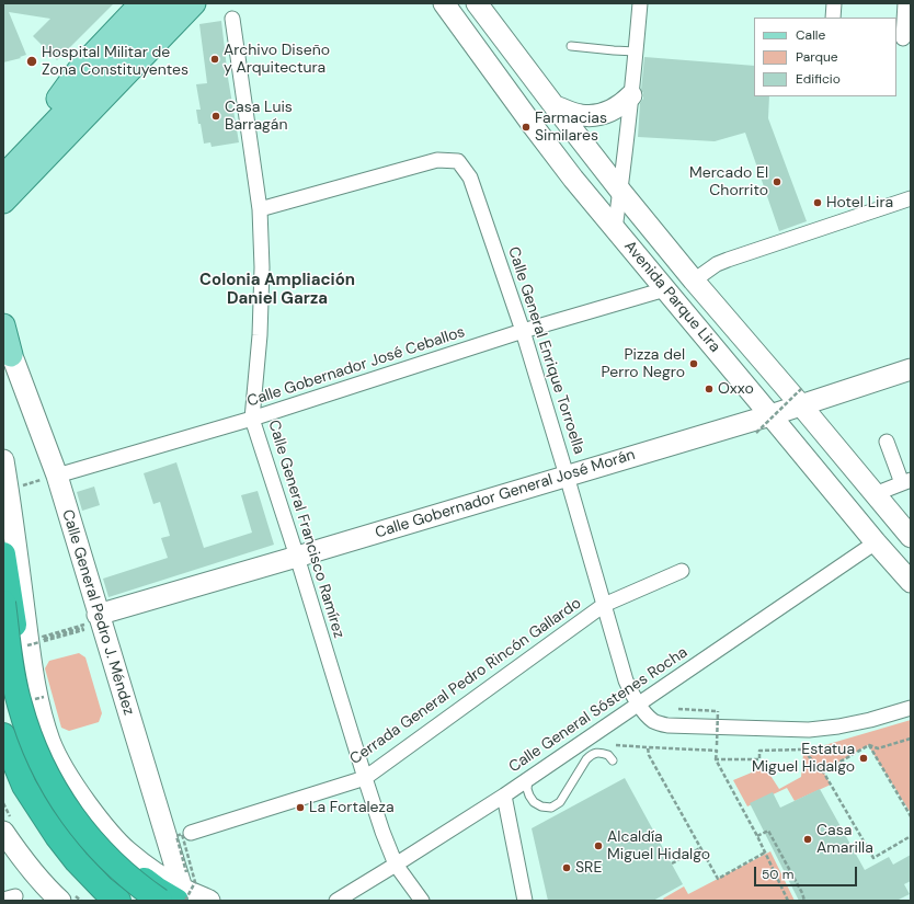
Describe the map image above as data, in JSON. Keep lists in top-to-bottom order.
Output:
{
  "streets": {
    "main road": ["Avenida Parque Lira", "Calle Gobernador General José Morán", "Calle General Pedro J. Méndez"],
    "street": [
      "Calle General Enrique Torroella",
      "Calle Gobernador José Ceballos",
      "Calle General Francisco Ramírez",
      "Cerrada General Pedro Rincón Gallardo",
      "Calle General Sóstenes Rocha"
    ]
  },
  "crossings": [
    ["Avenida Parque Lira", "Calle Gobernador José Ceballos"],
    ["Avenida Parque Lira", "Calle Gobernador General José Morán"],
    ["Avenida Parque Lira", "Calle General Sóstenes Rocha"],
    ["Calle General Enrique Torroella", "Calle Gobernador José Ceballos"],
    ["Calle General Enrique Torroella", "Calle Gobernador General José Morán"],
    ["Calle General Enrique Torroella", "Calle General Francisco Ramírez"],
    ["Calle General Enrique Torroella", "Cerrada General Pedro Rincón Gallardo"],
    ["Calle General Enrique Torroella", "Calle General Sóstenes Rocha"],
    ["Calle Gobernador José Ceballos", "Calle General Francisco Ramírez"],
    ["Calle Gobernador José Ceballos", "Calle General Pedro J. Méndez"],
    ["Calle Gobernador General José Morán", "Calle General Francisco Ramírez"],
    ["Calle Gobernador General José Morán", "Calle General Pedro J. Méndez"],
    ["Calle General Francisco Ramírez", "Cerrada General Pedro Rincón Gallardo"],
    ["Calle General Francisco Ramírez", "Calle General Sóstenes Rocha"]
  ],
  "districts": ["Colonia Ampliación Daniel Garza"],
  "places": [
    "Archivo Diseño y Arquitectura",
    "Hospital Militar de Zona Constituyentes",
    "Casa Luis Barragán",
    "Farmacias Similares",
    "Mercado El Chorrito",
    "Hotel Lira",
    "Pizza del Perro Negro",
    "Oxxo",
    "Estatua Miguel Hidalgo",
    "La Fortaleza",
    "Casa Amarilla",
    "Alcaldía Miguel Hidalgo",
    "SRE"
  ],
  "legend": ["Calle", "Parque", "Edificio"],
  "scale_bar": "50 m"
}
